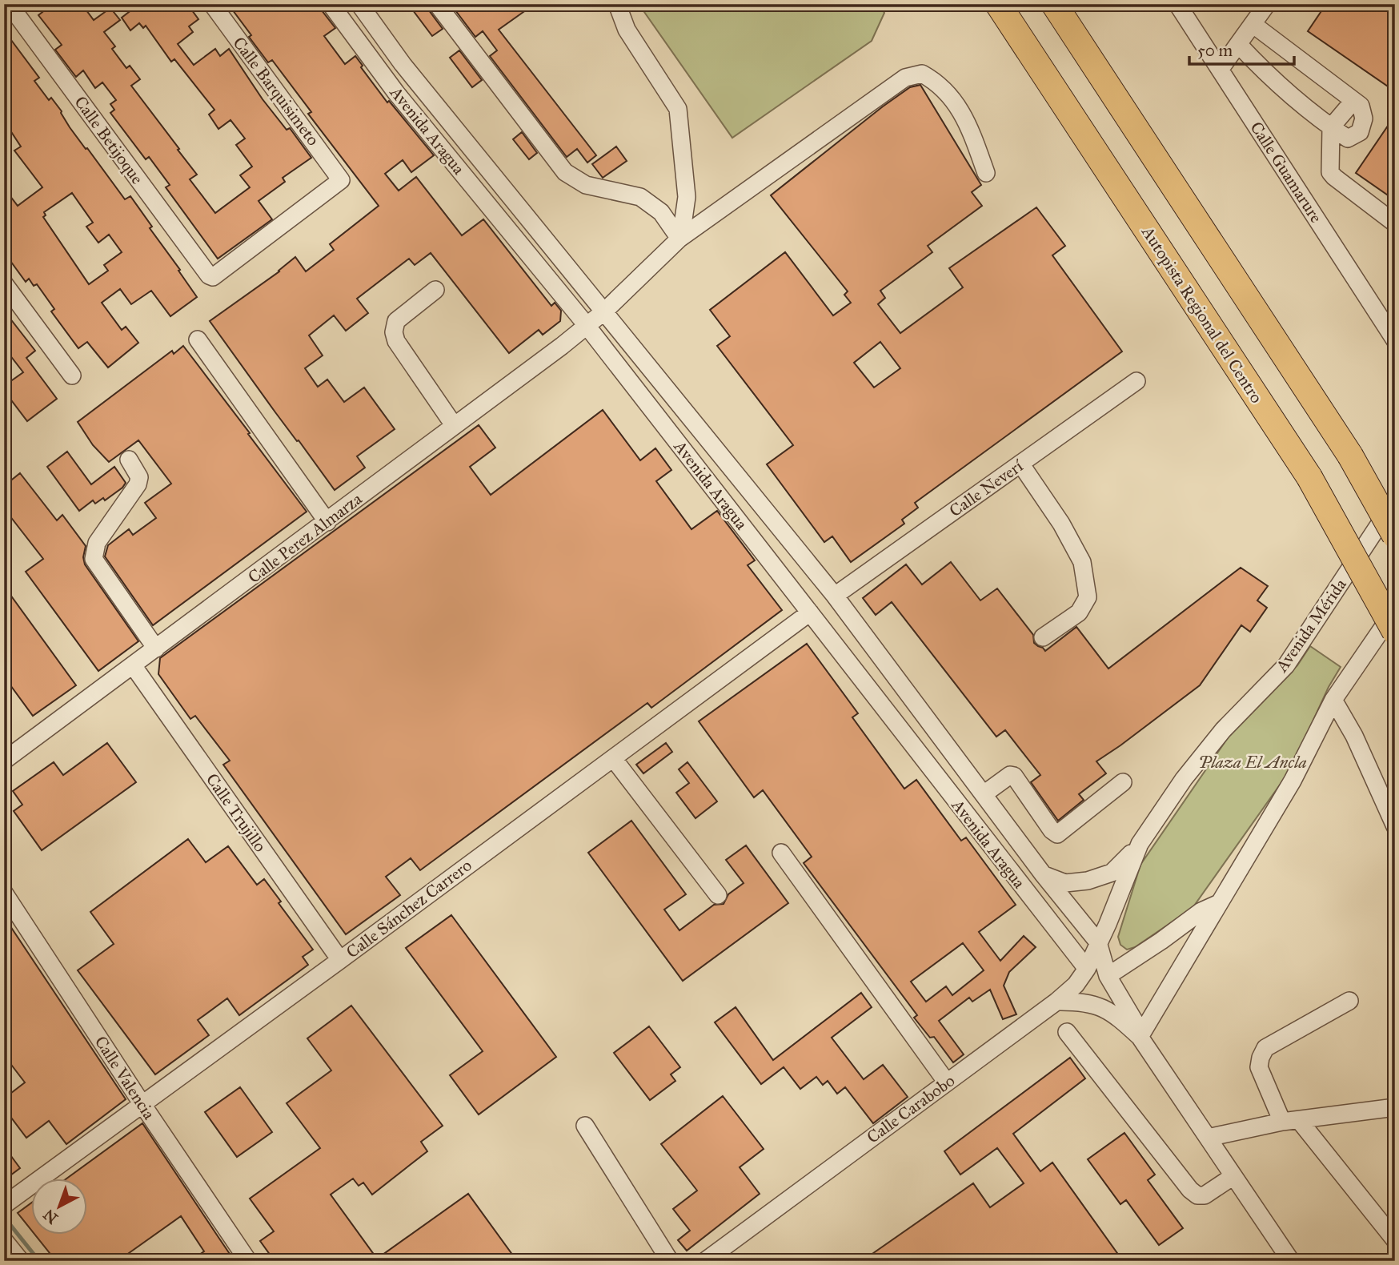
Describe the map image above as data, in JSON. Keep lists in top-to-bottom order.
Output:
{
  "streets": {
    "highway": ["Autopista Regional del Centro"],
    "street": [
      "Calle Barquisimeto",
      "Avenida Aragua",
      "Calle Betijoque",
      "Calle Guamarure",
      "Calle Neverí",
      "Calle Perez Almarza",
      "Avenida Mérida",
      "Calle Trujillo",
      "Calle Sánchez Carrero",
      "Calle Valencia",
      "Calle Carabobo"
    ]
  },
  "crossings": [
    ["Calle Barquisimeto", "Calle Betijoque"],
    ["Avenida Aragua", "Calle Neverí"],
    ["Avenida Aragua", "Calle Perez Almarza"],
    ["Avenida Aragua", "Avenida Mérida"],
    ["Avenida Aragua", "Calle Sánchez Carrero"],
    ["Avenida Aragua", "Calle Carabobo"],
    ["Calle Perez Almarza", "Calle Trujillo"],
    ["Avenida Mérida", "Calle Carabobo"],
    ["Calle Trujillo", "Calle Sánchez Carrero"],
    ["Calle Sánchez Carrero", "Calle Valencia"]
  ],
  "parks": ["Plaza El Ancla"],
  "scale_bar": "50 m",
  "north": "bottom left"
}
